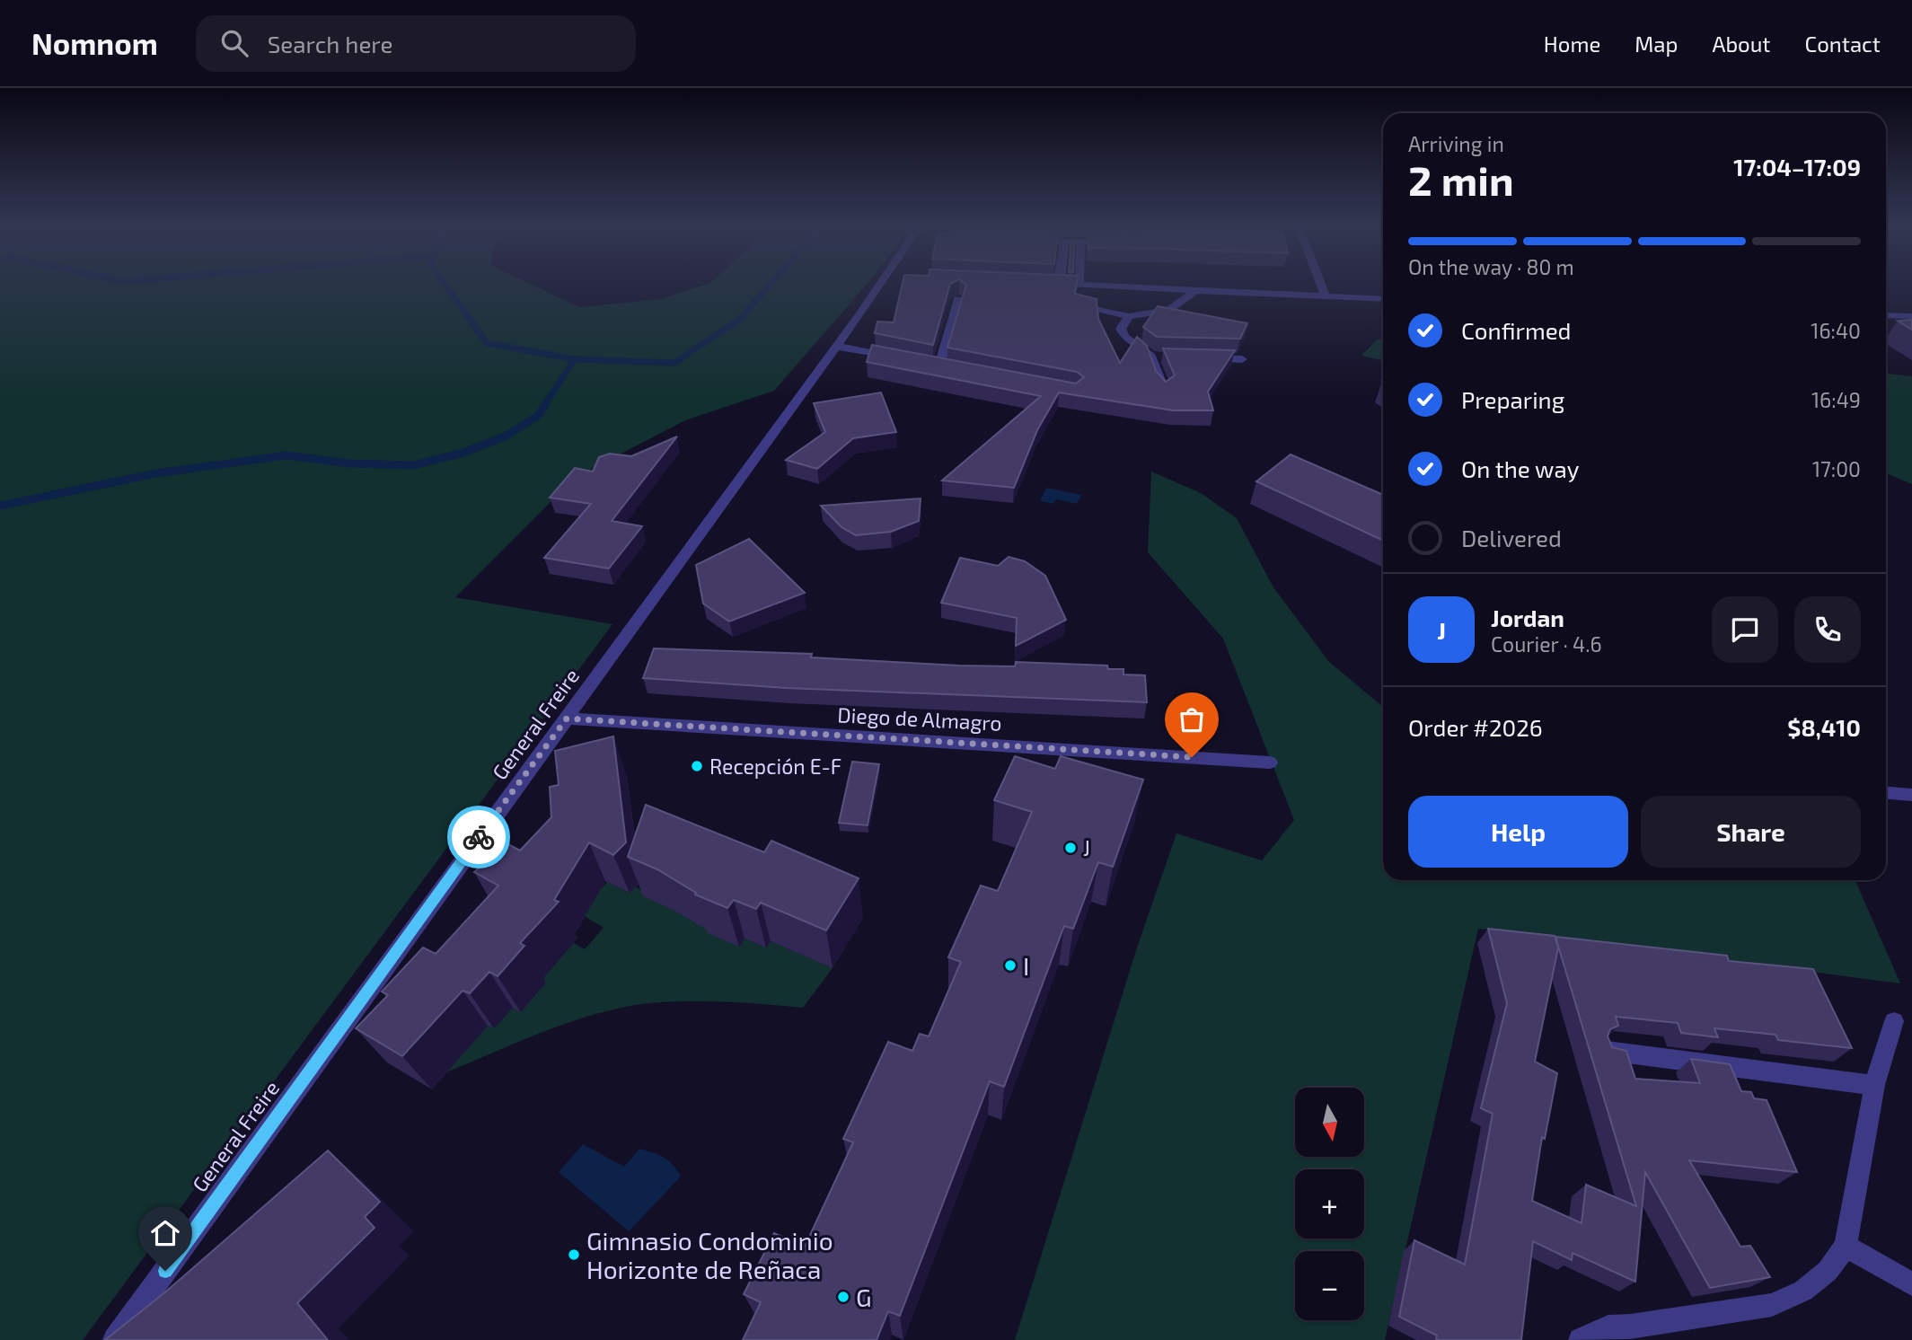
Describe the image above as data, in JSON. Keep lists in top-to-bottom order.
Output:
{
  "streets": {
    "street": ["Diego de Almagro", "General Freire"]
  },
  "crossings": [
    ["Diego de Almagro", "General Freire"]
  ],
  "places": [
    "Recepción E-F",
    "J",
    "I",
    "Gimnasio Condominio Horizonte de Reñaca",
    "G"
  ],
  "north": "bottom",
  "page": {
    "header": "Nomnom",
    "search": "Search here",
    "nav": [
      "Home",
      "Map",
      "About",
      "Contact"
    ],
    "heading": ["2 min", "Arriving in", "17:04–17:09"],
    "panel": [
      "Jordan",
      "Courier · 4.6",
      "Order #2026",
      "$8,410"
    ],
    "bar": "On the way · 80 m",
    "list": [
      ["Confirmed", "16:40"],
      ["Preparing", "16:49"],
      ["On the way", "17:00"],
      "Delivered"
    ],
    "round": "J",
    "buttons": ["Help", "Share"],
    "map_buttons": ["+", "−"]
  }
}
